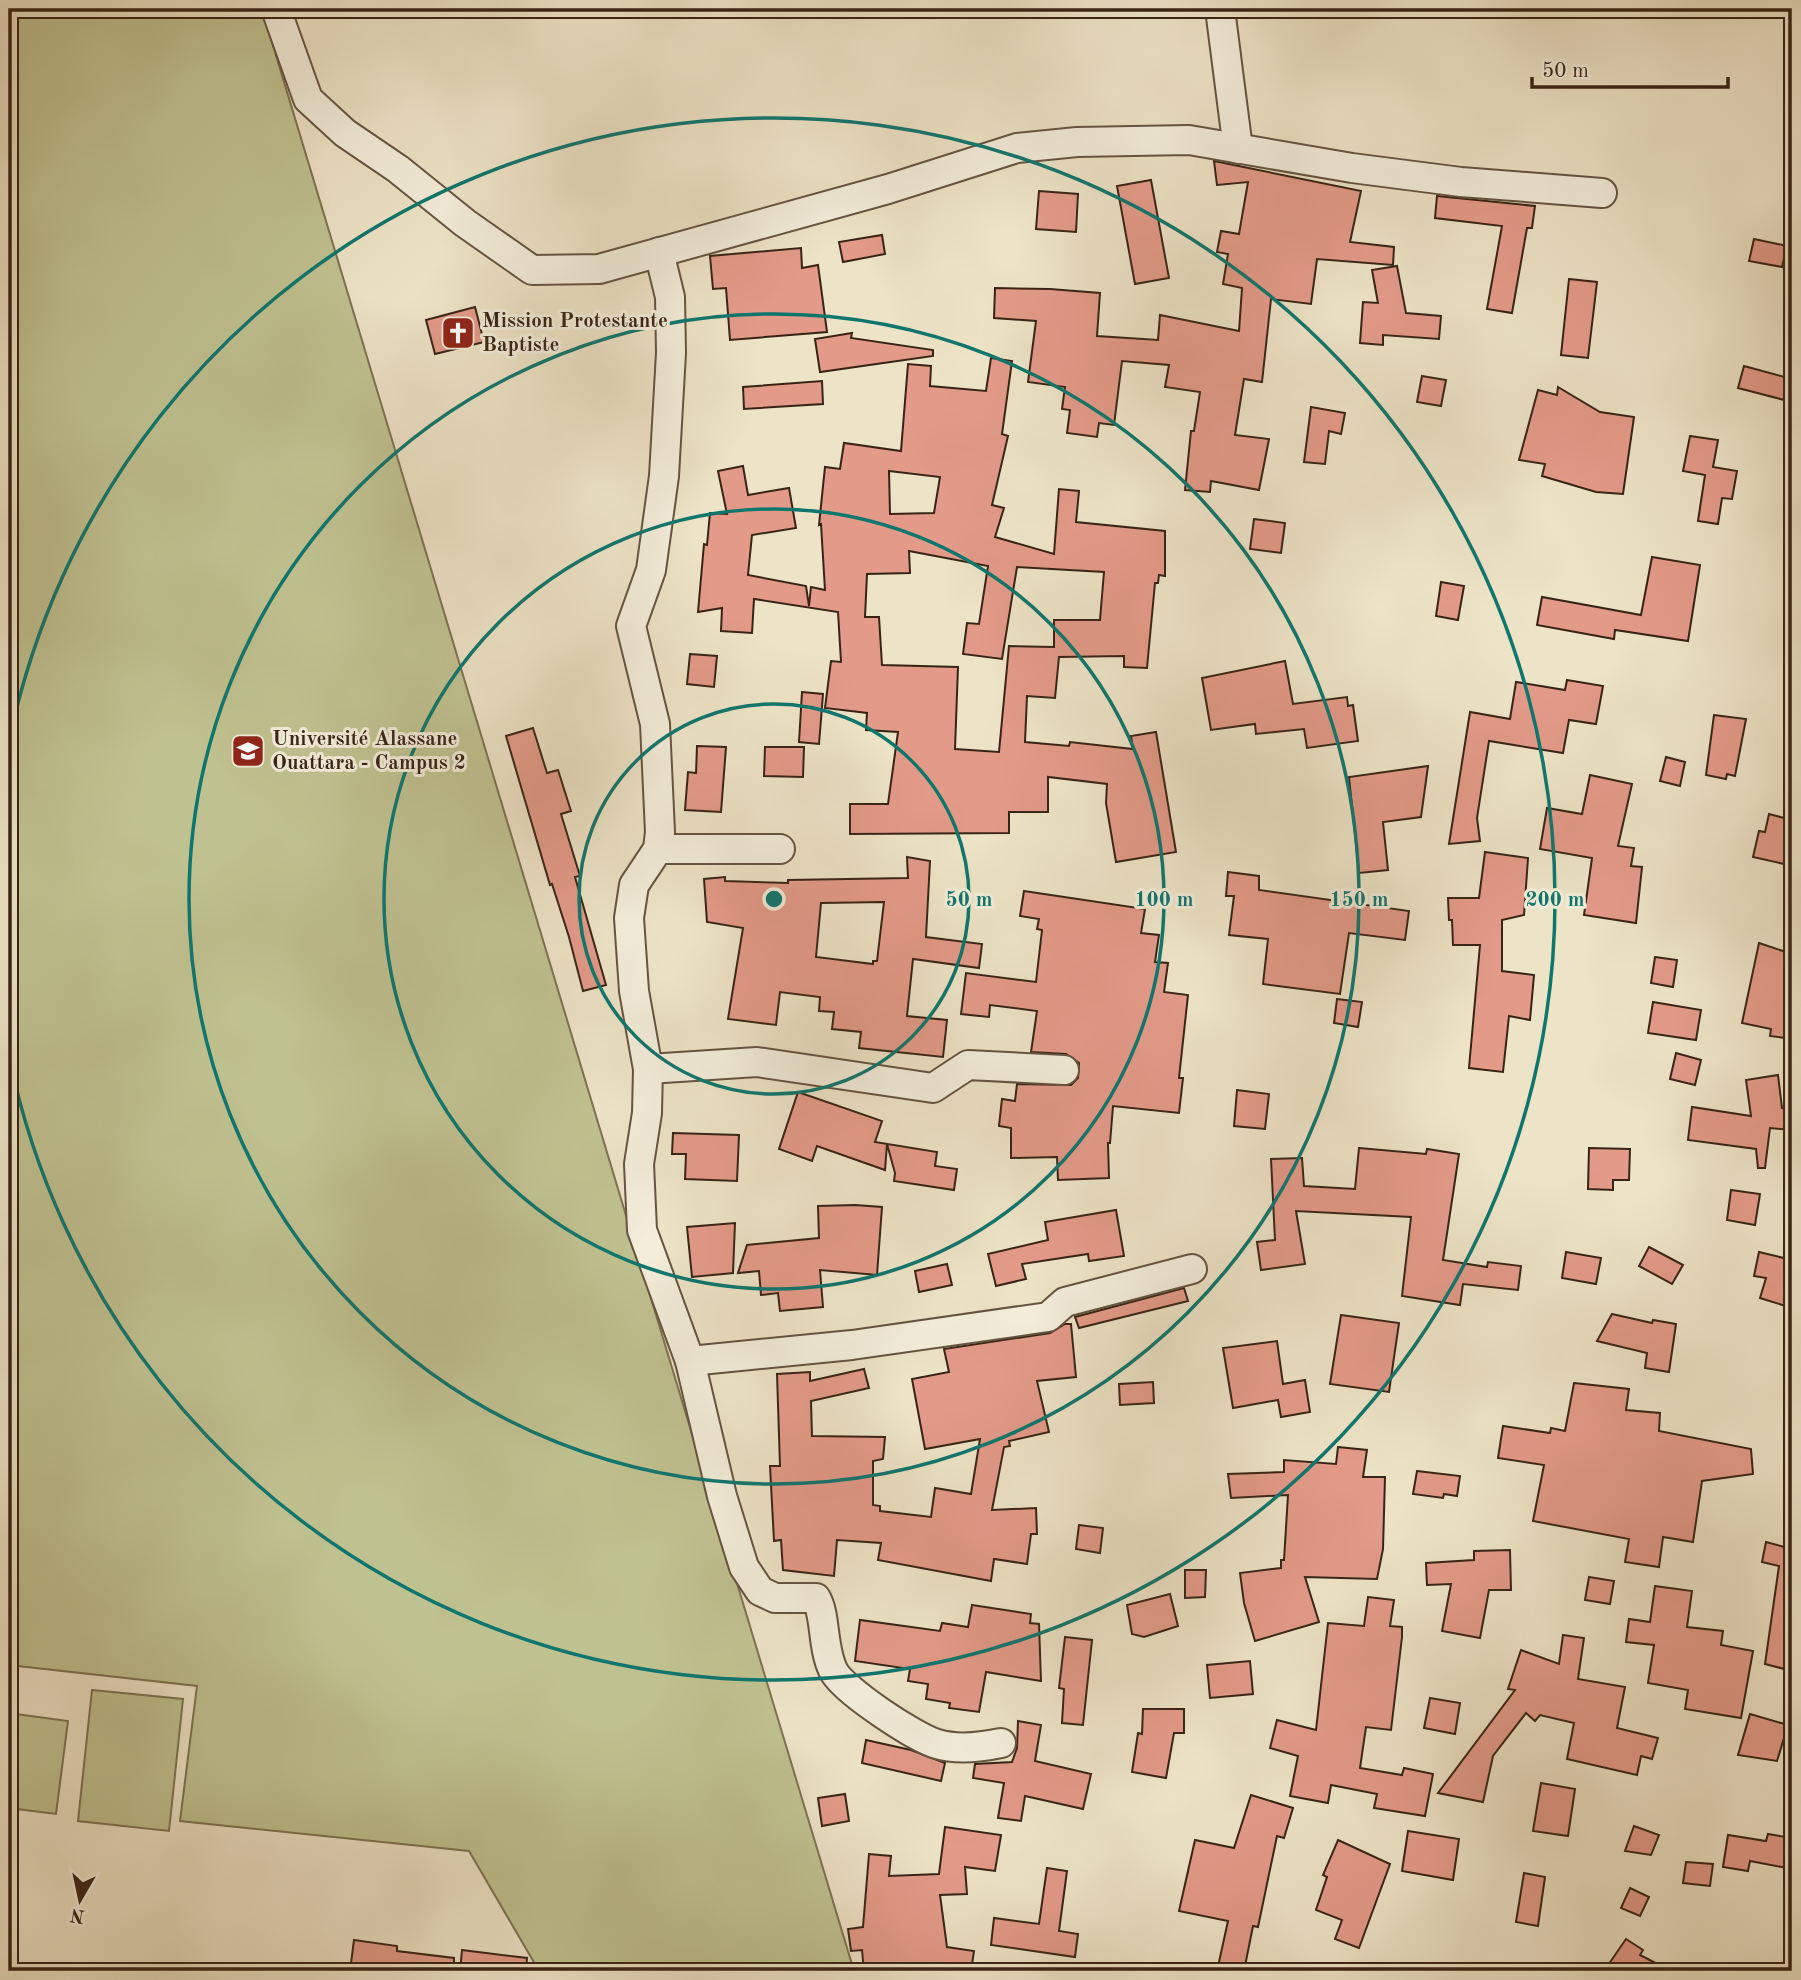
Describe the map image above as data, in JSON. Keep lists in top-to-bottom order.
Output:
{
  "places": {
    "church": ["Mission Protestante Baptiste"],
    "school or university": ["Université Alassane Ouattara - Campus 2"]
  },
  "scale_bar": "50 m",
  "north": "bottom",
  "rings": [
    "50 m",
    "100 m",
    "150 m",
    "200 m"
  ]
}
